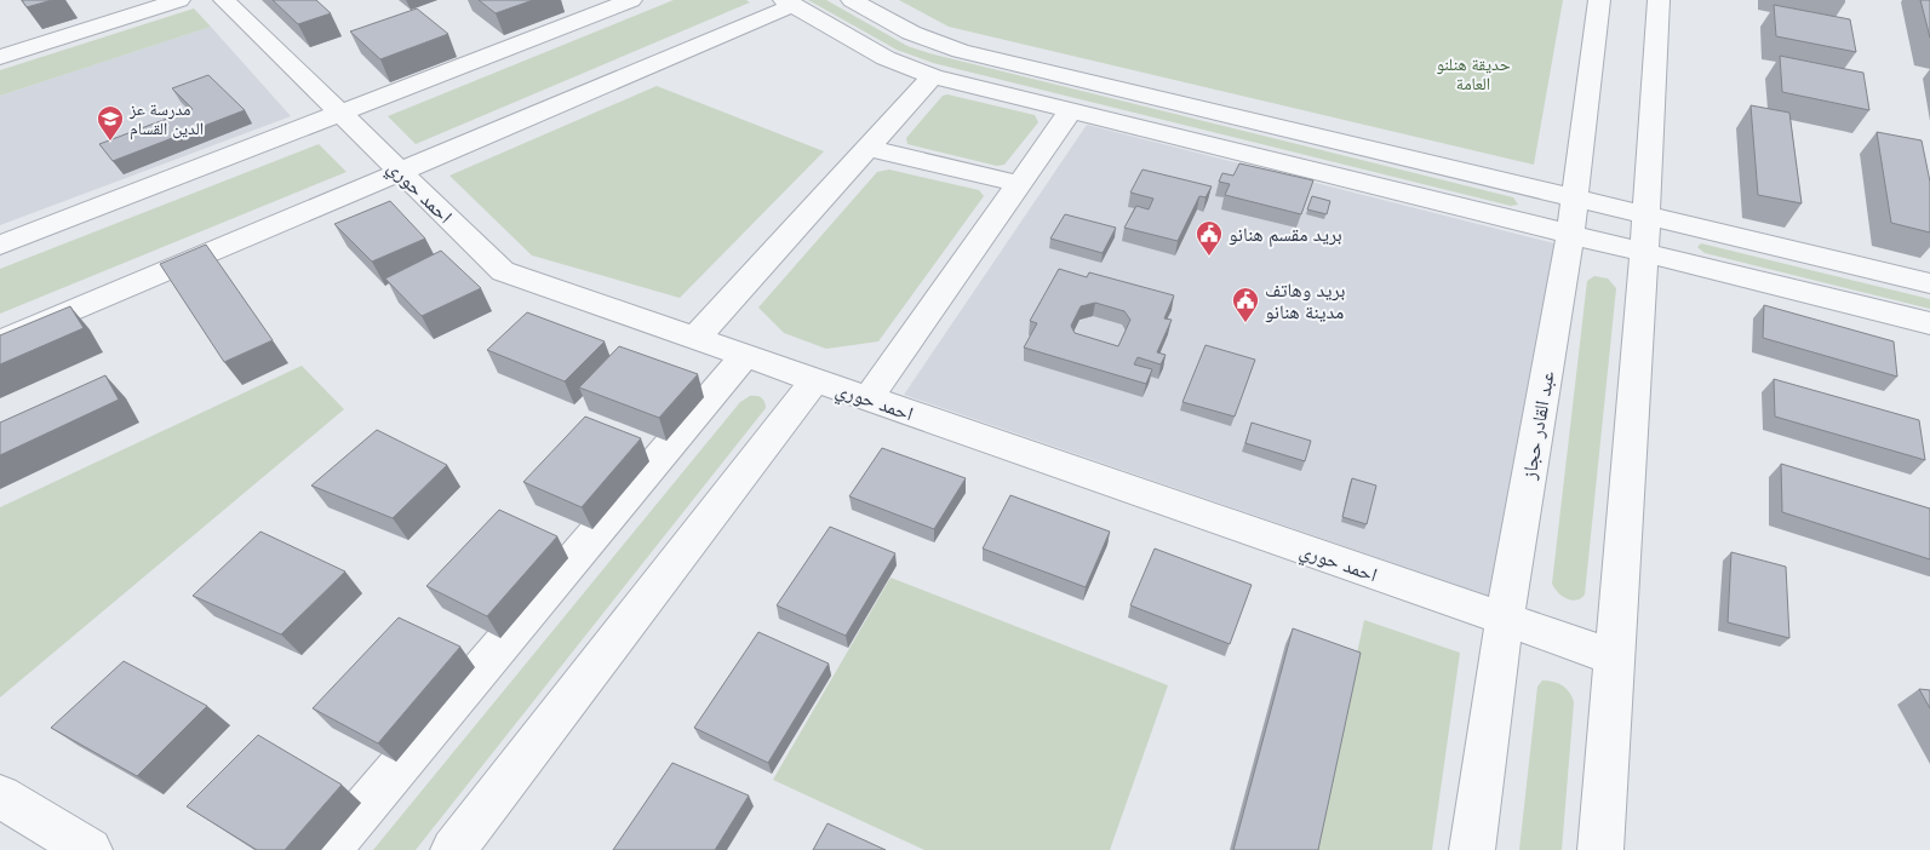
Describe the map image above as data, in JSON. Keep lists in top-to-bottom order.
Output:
{
  "streets": {
    "street": ["احمد حوري", "عبد القادر حجاز"]
  },
  "crossings": [
    ["احمد حوري", "عبد القادر حجاز"]
  ],
  "parks": ["حديقة هنلنو العامة"],
  "places": {
    "school or university": ["مدرسة عز الدين القسام"],
    "public building": ["بريد مقسم هنانو", "بريد وهاتف مدينة هنانو"]
  }
}
